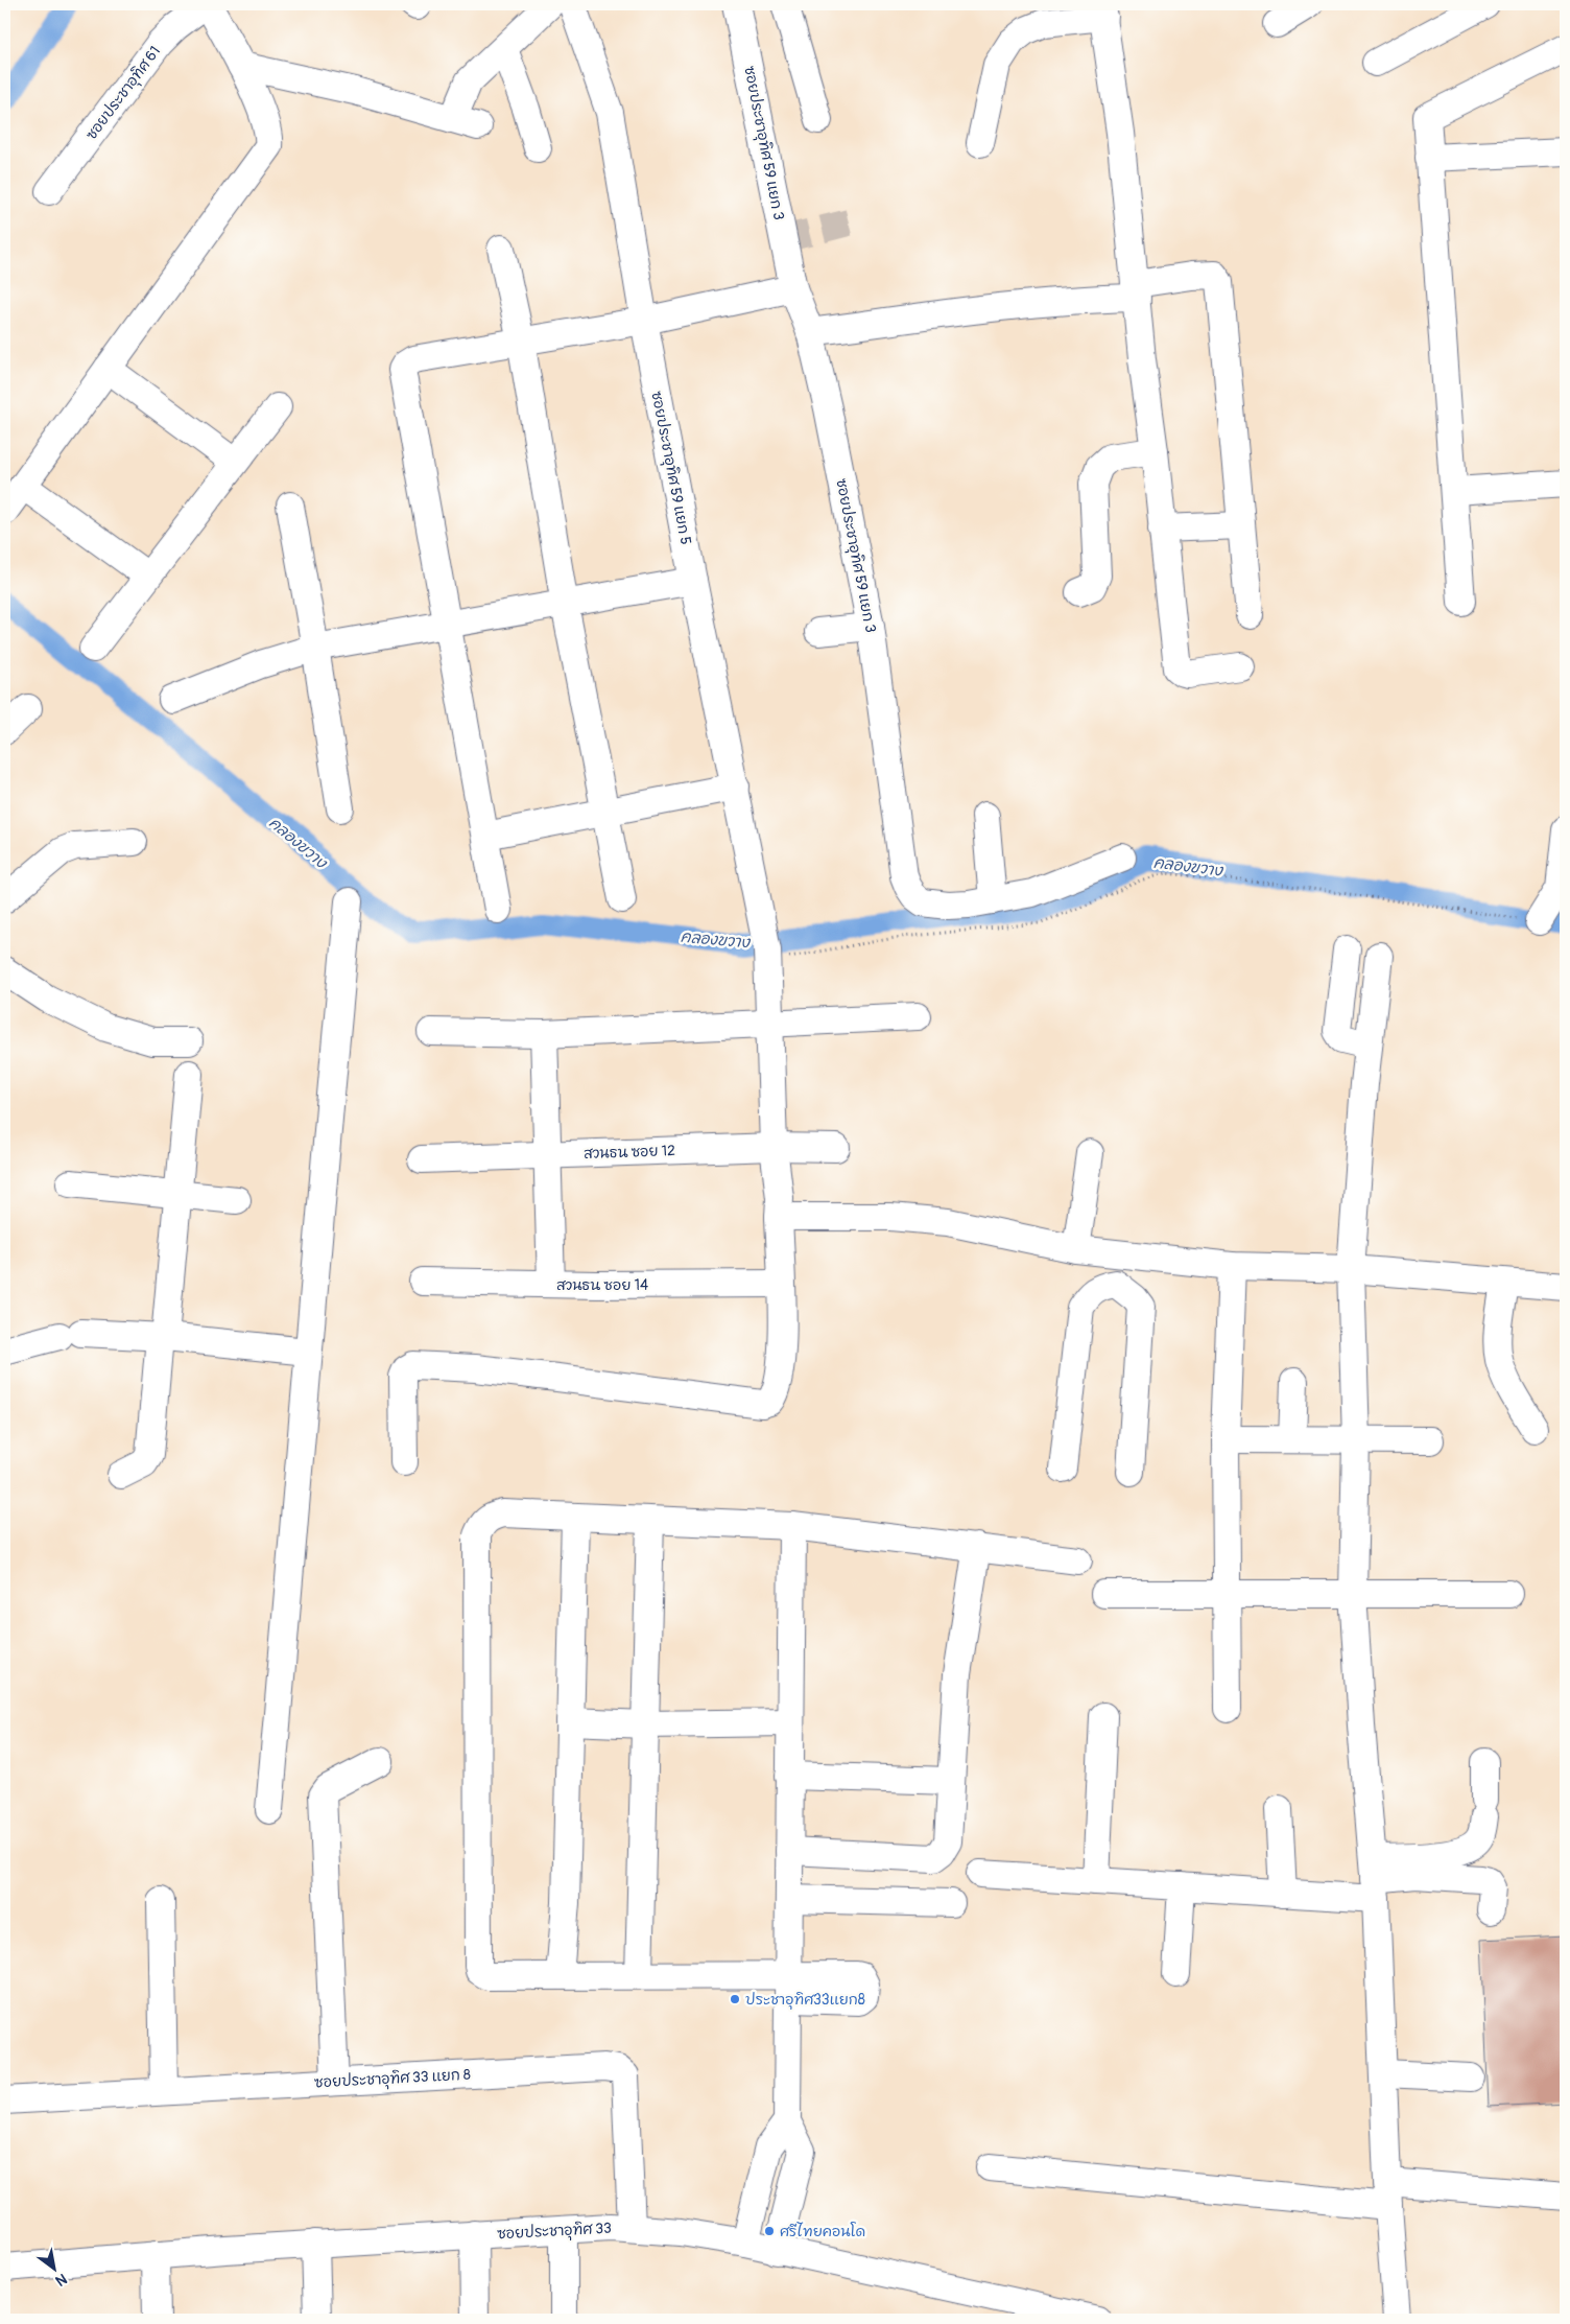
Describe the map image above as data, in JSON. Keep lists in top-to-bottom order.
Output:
{
  "streets": {
    "street": [
      "ซอยประชาอุทิศ 61",
      "ซอยประชาอุทิศ 59 แยก 3",
      "ซอยประชาอุทิศ 59 แยก 5",
      "สวนธน ซอย 12",
      "สวนธน ซอย 14",
      "ซอยประชาอุทิศ 33 แยก 8",
      "ซอยประชาอุทิศ 33"
    ]
  },
  "crossings": [
    ["ซอยประชาอุทิศ 59 แยก 5", "สวนธน ซอย 12"],
    ["ซอยประชาอุทิศ 59 แยก 5", "สวนธน ซอย 14"],
    ["ซอยประชาอุทิศ 33 แยก 8", "ซอยประชาอุทิศ 33"]
  ],
  "water": ["คลองขวาง"],
  "places": ["ประชาอุทิศ33แยก8", "ศรีไทยคอนโด"],
  "north": "bottom right"
}
